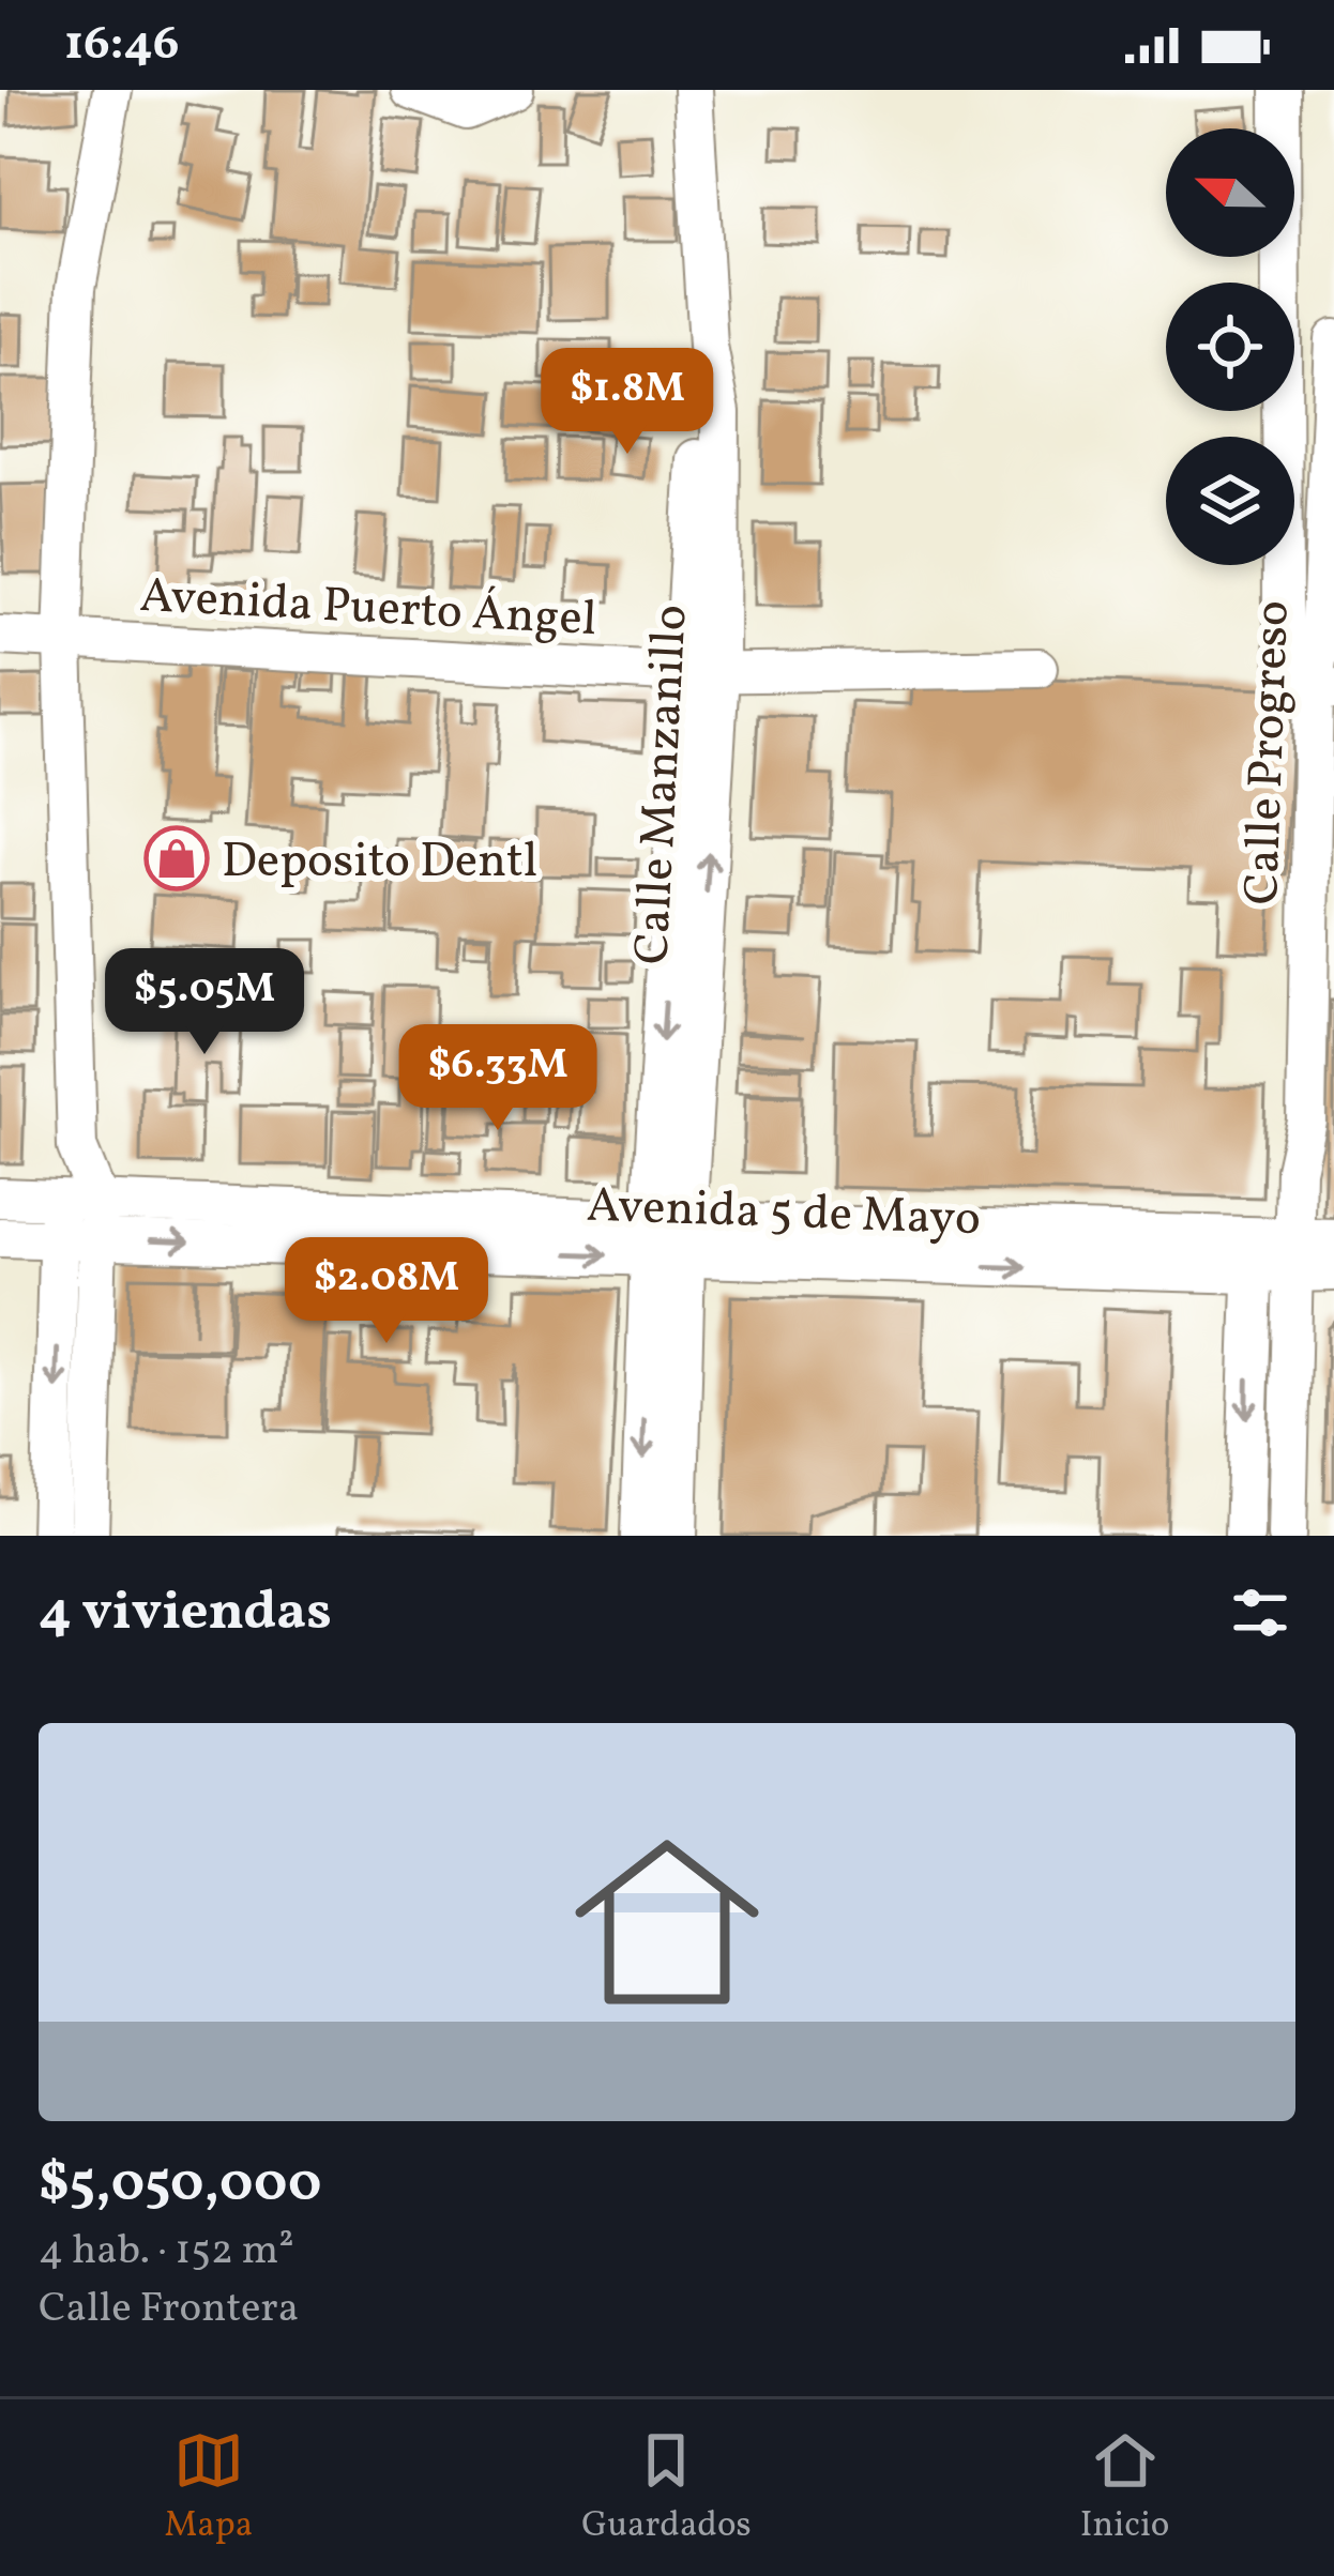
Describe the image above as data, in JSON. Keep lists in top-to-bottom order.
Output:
{
  "streets": {
    "street": [
      "Avenida Puerto Ángel",
      "Calle Progreso",
      "Calle Manzanillo",
      "Avenida 5 de Mayo"
    ]
  },
  "crossings": [
    ["Avenida Puerto Ángel", "Calle Manzanillo"],
    ["Calle Progreso", "Avenida 5 de Mayo"],
    ["Calle Manzanillo", "Avenida 5 de Mayo"]
  ],
  "places": {
    "shop": ["Deposito Dentl"]
  },
  "north": "left",
  "page": {
    "status": "16:46",
    "price": [
      "$1.8M",
      "$5.05M",
      "$6.33M",
      "$2.08M"
    ],
    "heading": "4 viviendas",
    "list": [
      {
        "name": "$5,050,000",
        "note": "4 hab. · 152 m² · Calle Frontera"
      }
    ],
    "tabs": ["Mapa", "Guardados", "Inicio"]
  }
}
